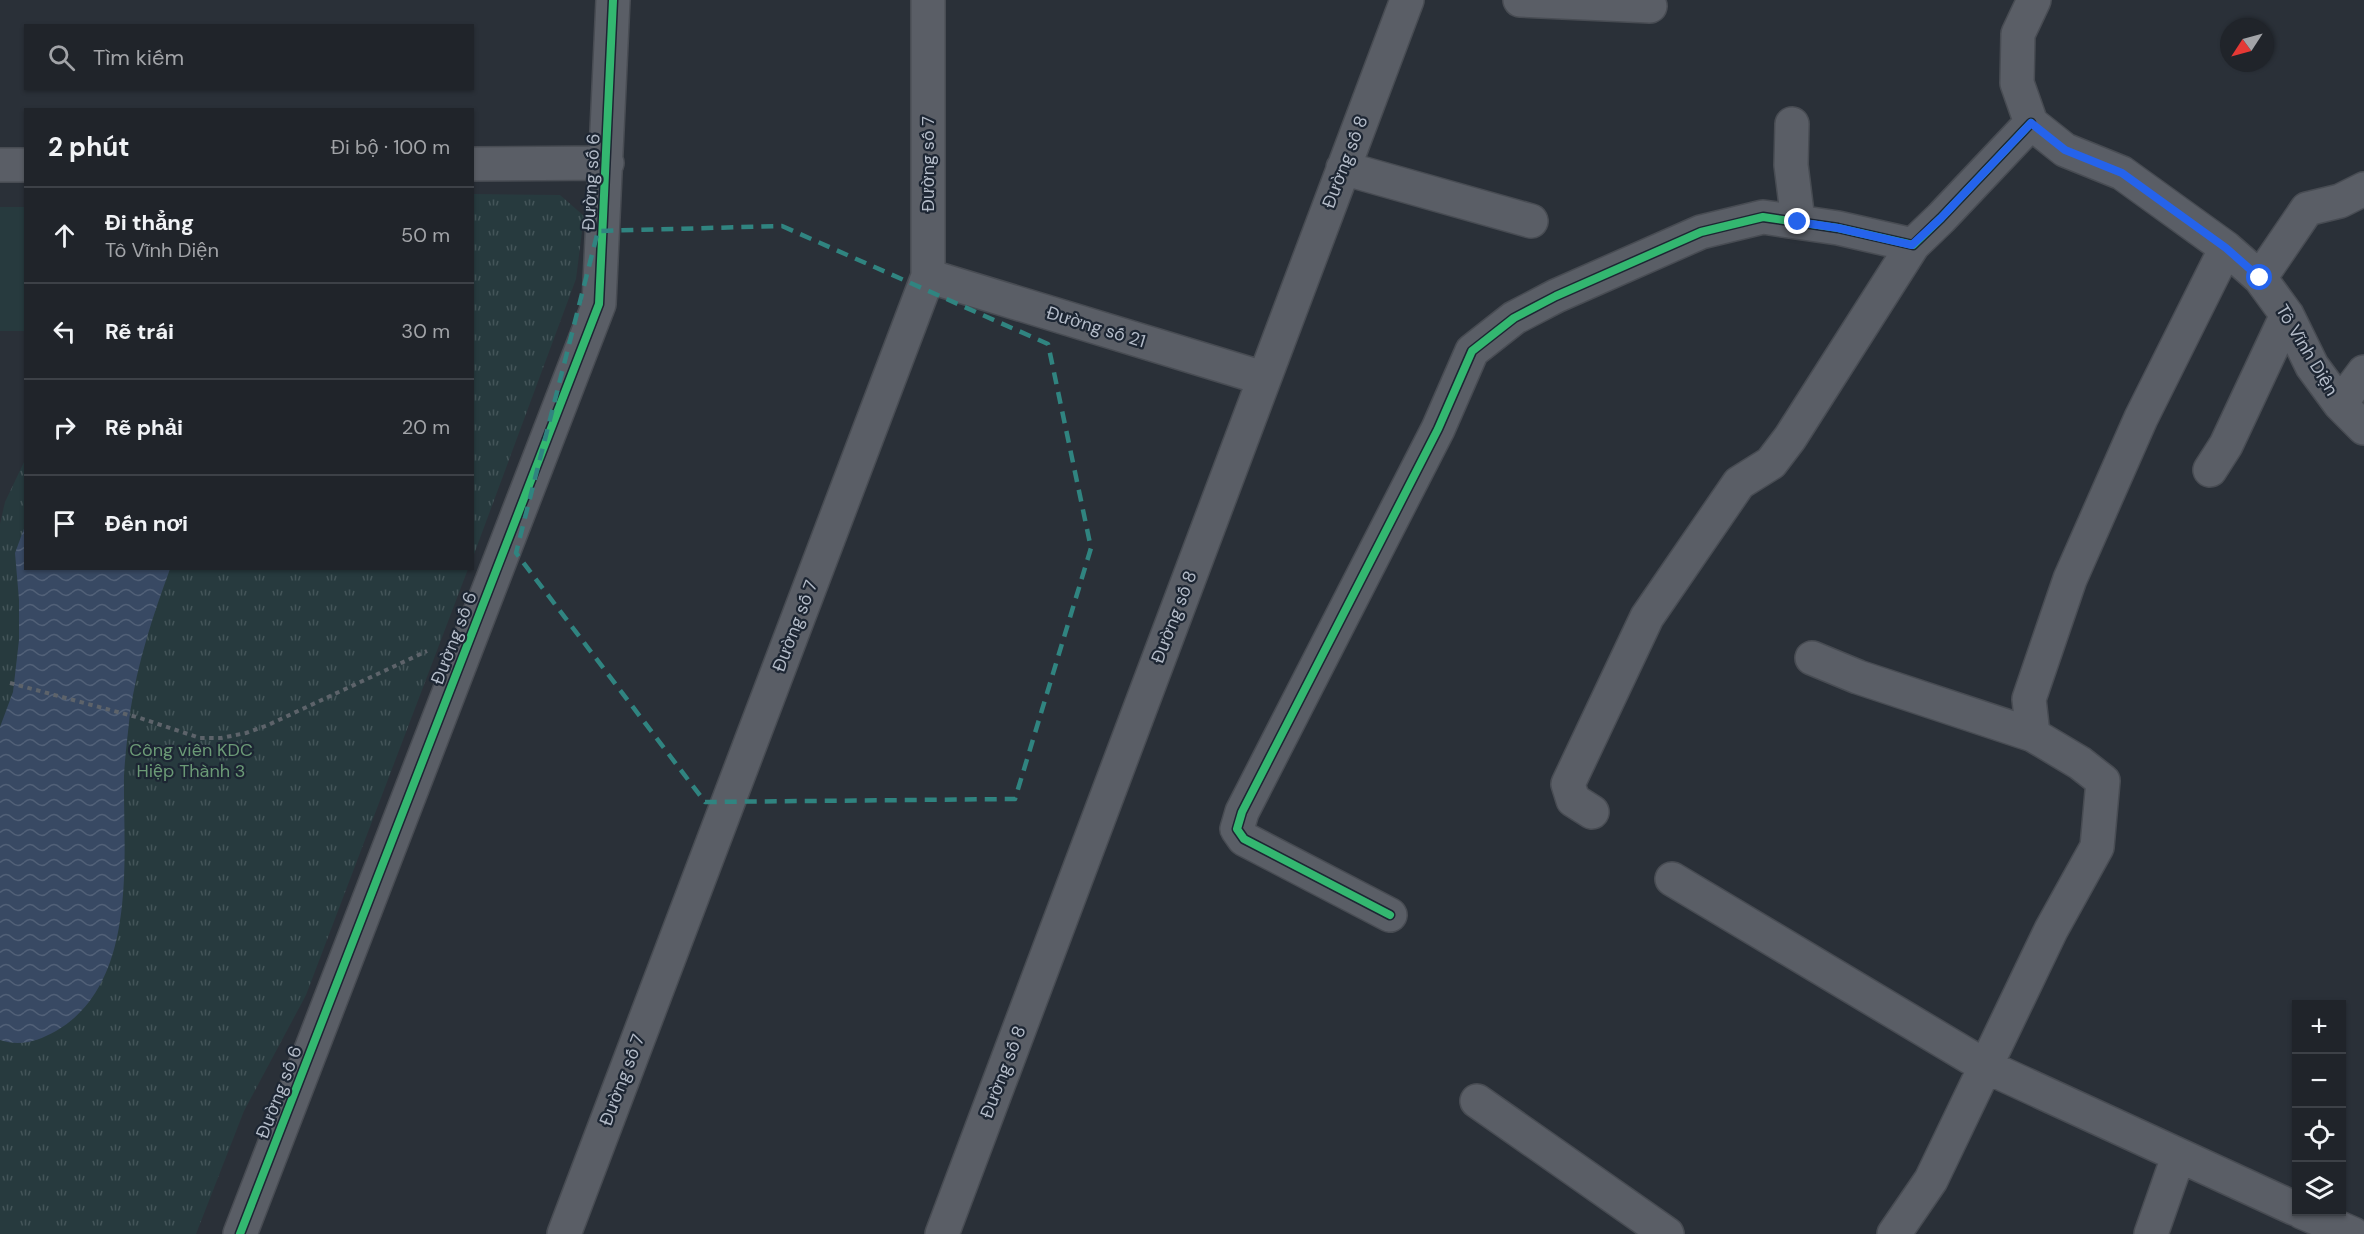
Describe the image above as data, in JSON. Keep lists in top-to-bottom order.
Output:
{
  "streets": {
    "street": [
      "Đường số 8",
      "Đường số 7",
      "Đường số 6",
      "Đường số 21",
      "Tô Vĩnh Diện"
    ]
  },
  "crossings": [
    ["Đường số 8", "Đường số 21"],
    ["Đường số 7", "Đường số 21"]
  ],
  "parks": ["Công viên KDC Hiệp Thành 3"],
  "north": "bottom left",
  "page": {
    "search": "Tìm kiếm",
    "heading": ["2 phút", "Đi bộ · 100 m"],
    "list": [
      ["Đi thẳng", "Tô Vĩnh Diện", "50 m"],
      ["Rẽ trái", "30 m"],
      ["Rẽ phải", "20 m"],
      "Đến nơi"
    ],
    "map_buttons": ["+", "−"]
  }
}
